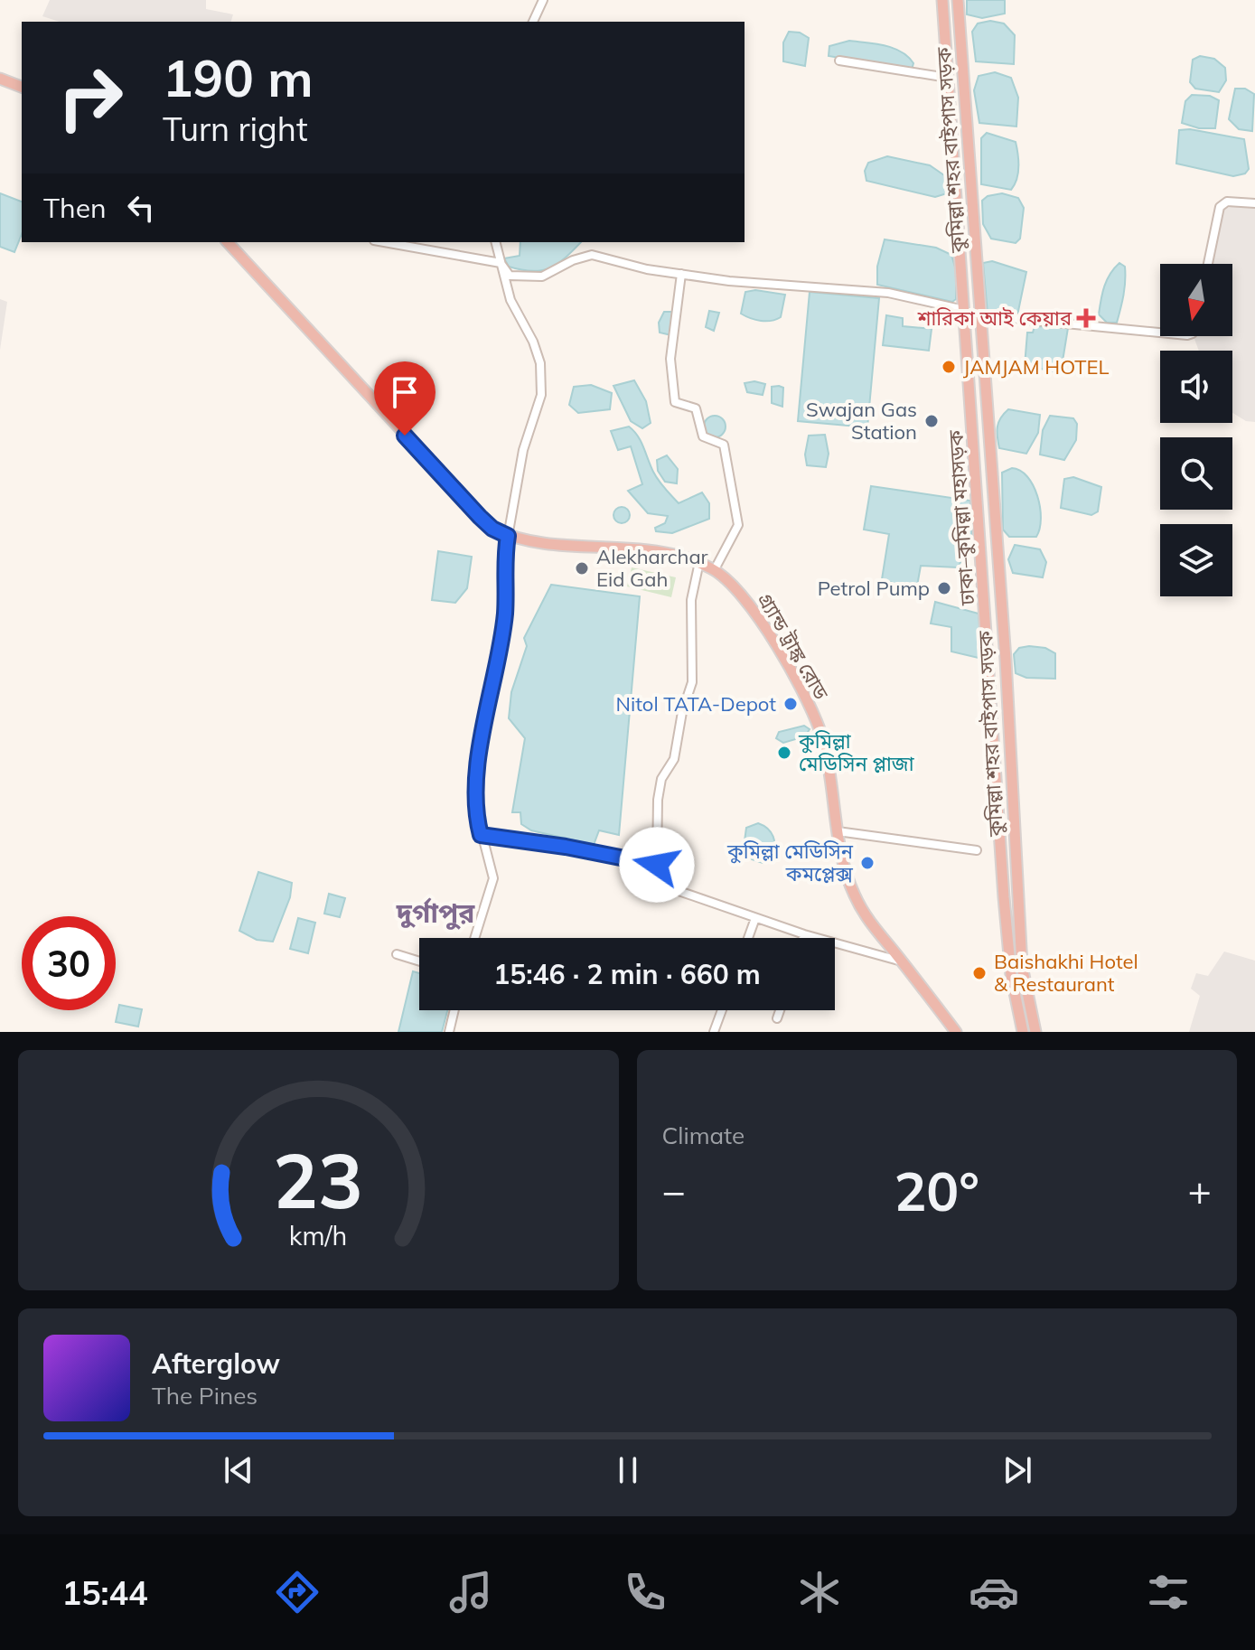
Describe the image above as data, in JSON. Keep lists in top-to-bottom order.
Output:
{
  "streets": {
    "highway": ["কুমিল্লা শহর বাইপাস সড়ক", "ঢাকা–কুমিল্লা মহাসড়ক", "গ্র্যান্ড ট্রাঙ্ক রোড"]
  },
  "districts": ["দুর্গাপুর"],
  "places": {
    "health": ["শারিকা আই কেয়ার"],
    "other": [
      "JAMJAM HOTEL",
      "Swajan Gas Station",
      "Alekharchar Eid Gah",
      "Petrol Pump",
      "Nitol TATA-Depot",
      "কুমিল্লা মেডিসিন প্লাজা",
      "কুমিল্লা মেডিসিন কমপ্লেক্স",
      "Baishakhi Hotel & Restaurant"
    ]
  },
  "north": "bottom",
  "page": {
    "turn": ["190 m", "Turn right"],
    "then": "Then",
    "limit": "30",
    "trip": "15:46 · 2 min · 660 m",
    "tile": "Climate",
    "heat": ["−", "20°", "+"],
    "song": ["Afterglow", "The Pines"],
    "tabs": "15:44",
    "gauge": ["23", "km/h"]
  }
}
